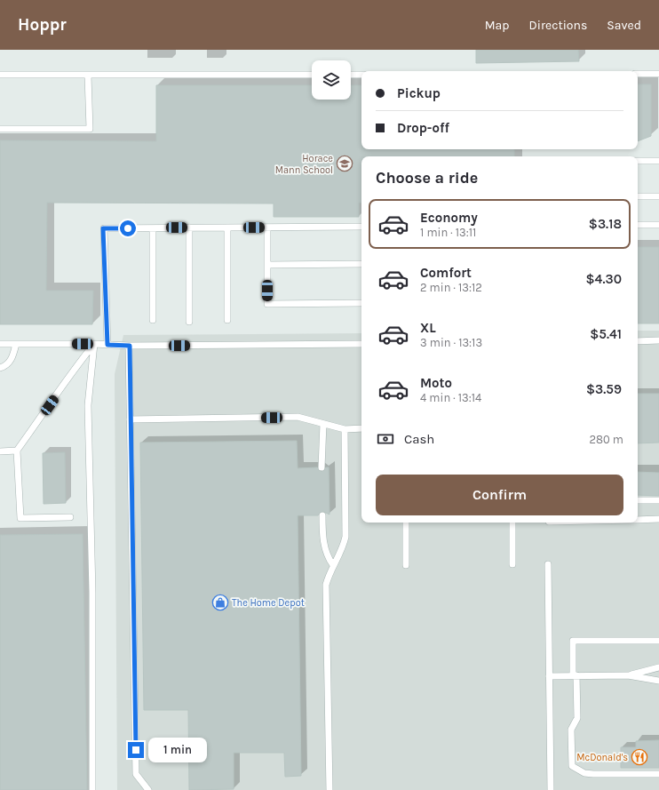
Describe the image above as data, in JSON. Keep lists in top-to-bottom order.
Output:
{
  "places": {
    "school or university": ["Horace Mann School"],
    "shop": ["The Home Depot"],
    "restaurant": ["McDonald's"]
  },
  "page": {
    "header": "Hoppr",
    "nav": ["Map", "Directions", "Saved"],
    "banner": ["Pickup", "Drop-off"],
    "heading": "Choose a ride",
    "list": [
      {
        "name": "Economy",
        "note": "1 min · 13:11",
        "value": "$3.18"
      },
      {
        "name": "Comfort",
        "note": "2 min · 13:12",
        "value": "$4.30"
      },
      {
        "name": "XL",
        "note": "3 min · 13:13",
        "value": "$5.41"
      },
      {
        "name": "Moto",
        "note": "4 min · 13:14",
        "value": "$3.59"
      }
    ],
    "pay": ["Cash", "280 m"],
    "buttons": "Confirm",
    "bubble": "1 min"
  }
}
